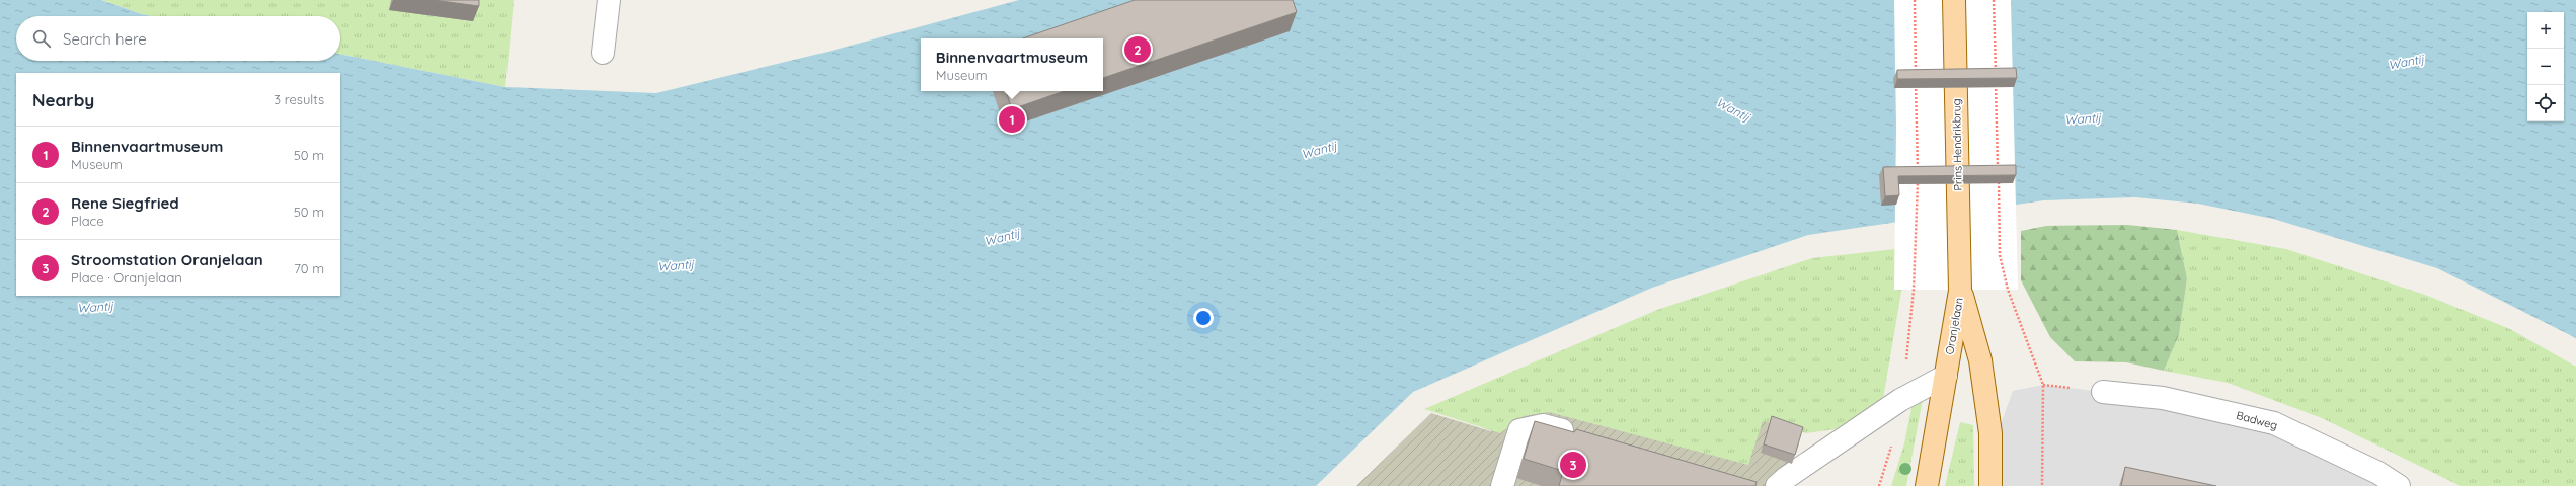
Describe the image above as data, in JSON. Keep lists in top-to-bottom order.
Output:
{
  "streets": {
    "main road": ["Prins Hendrikbrug", "Oranjelaan"],
    "street": ["Badweg"]
  },
  "crossings": [
    ["Prins Hendrikbrug", "Oranjelaan"]
  ],
  "water": ["Wantij"],
  "page": {
    "map_buttons": ["+", "−"],
    "search": "Search here",
    "pins": ["2", "1", "3"],
    "popup": ["Binnenvaartmuseum", "Museum"],
    "heading": ["Nearby", "3 results"],
    "list": [
      {
        "mark": "1",
        "name": "Binnenvaartmuseum",
        "note": "Museum",
        "value": "50 m"
      },
      {
        "mark": "2",
        "name": "Rene Siegfried",
        "note": "Place",
        "value": "50 m"
      },
      {
        "mark": "3",
        "name": "Stroomstation Oranjelaan",
        "note": "Place · Oranjelaan",
        "value": "70 m"
      }
    ]
  }
}
